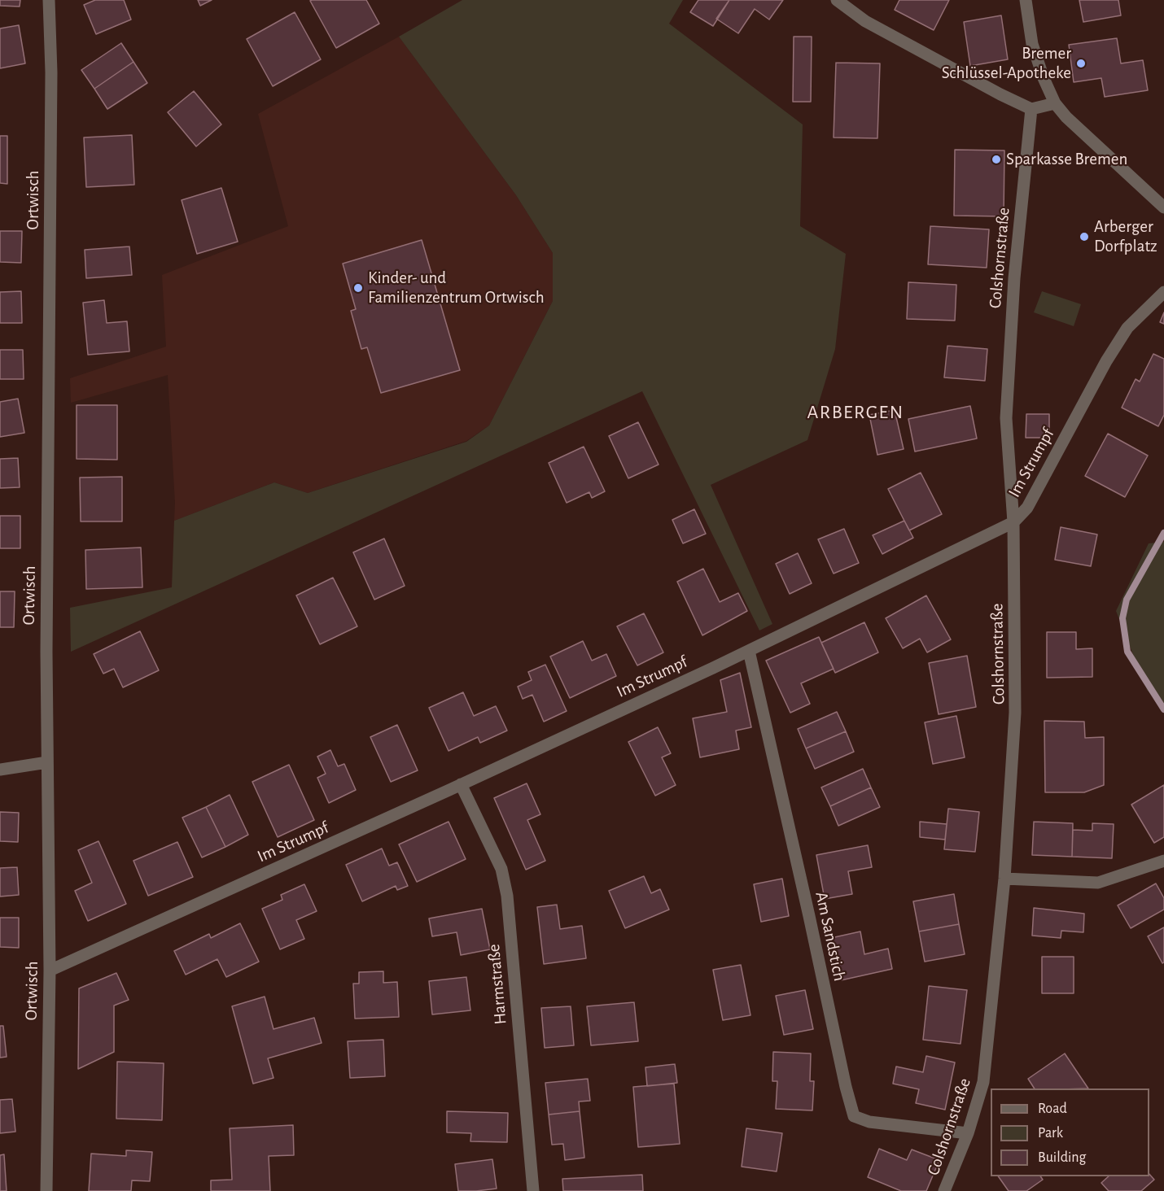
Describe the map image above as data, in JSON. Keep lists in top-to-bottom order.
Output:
{
  "streets": {
    "street": [
      "Ortwisch",
      "Colshornstraße",
      "Im Strumpf",
      "Am Sandstich",
      "Harmstraße"
    ]
  },
  "crossings": [
    ["Ortwisch", "Im Strumpf"],
    ["Colshornstraße", "Im Strumpf"],
    ["Colshornstraße", "Am Sandstich"],
    ["Im Strumpf", "Am Sandstich"],
    ["Im Strumpf", "Harmstraße"]
  ],
  "districts": ["ARBERGEN"],
  "places": [
    "Bremer Schlüssel-Apotheke",
    "Sparkasse Bremen",
    "Arberger Dorfplatz",
    "Kinder- und Familienzentrum Ortwisch"
  ],
  "legend": ["Road", "Park", "Building"]
}
